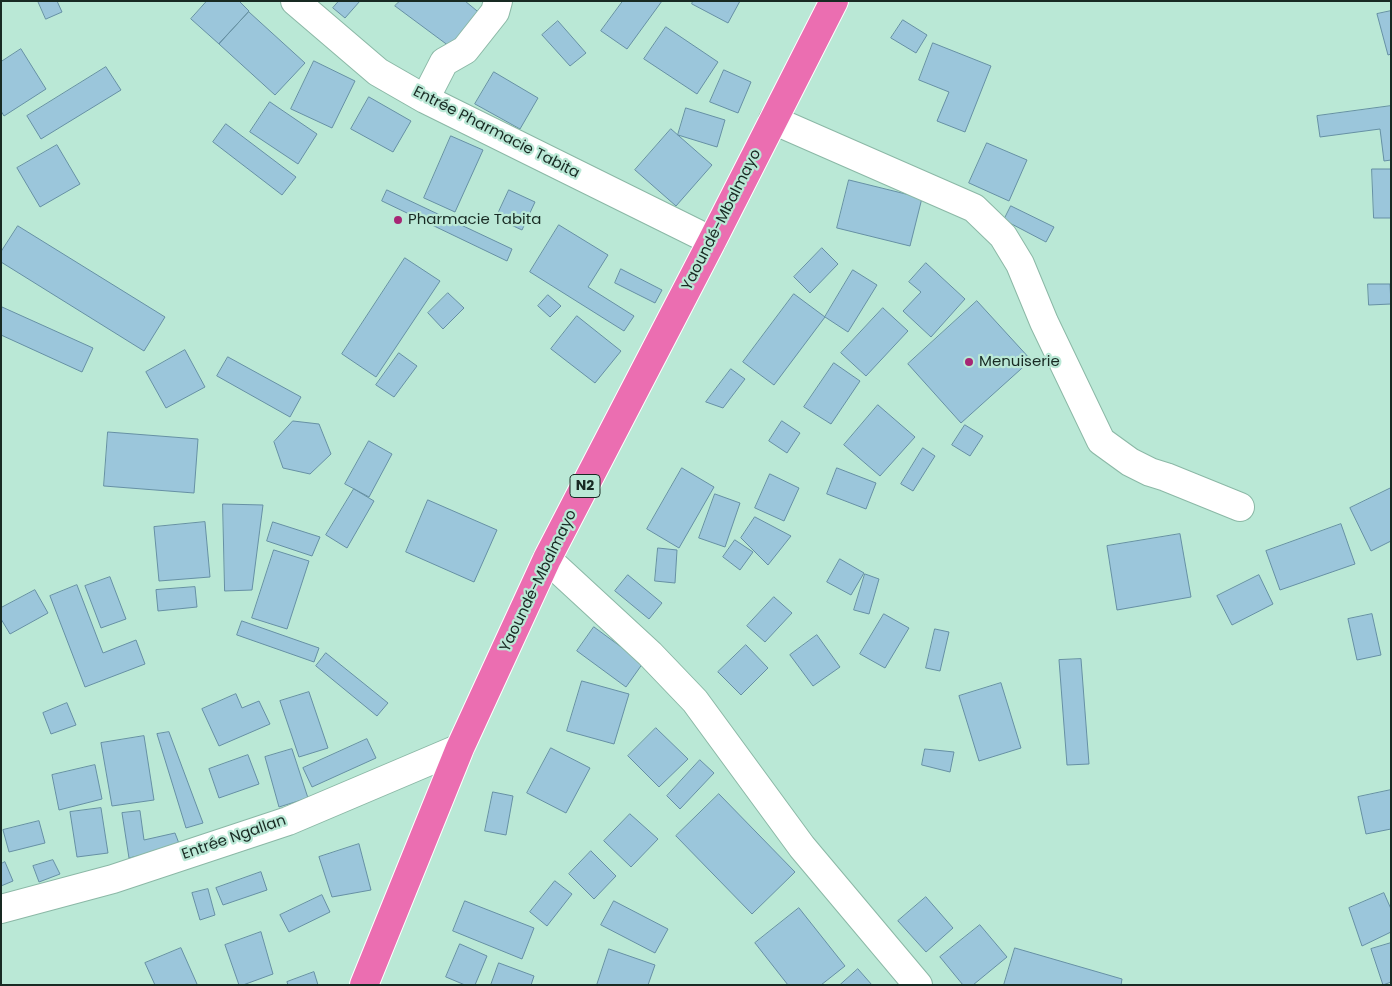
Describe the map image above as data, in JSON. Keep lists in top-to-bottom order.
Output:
{
  "streets": {
    "highway": ["Yaoundé-Mbalmayo", "N2"],
    "street": ["Entrée Pharmacie Tabita", "Entrée Ngallan"]
  },
  "crossings": [
    ["Entrée Pharmacie Tabita", "Yaoundé-Mbalmayo"],
    ["Yaoundé-Mbalmayo", "Entrée Ngallan"]
  ],
  "places": ["Pharmacie Tabita", "Menuiserie"]
}
